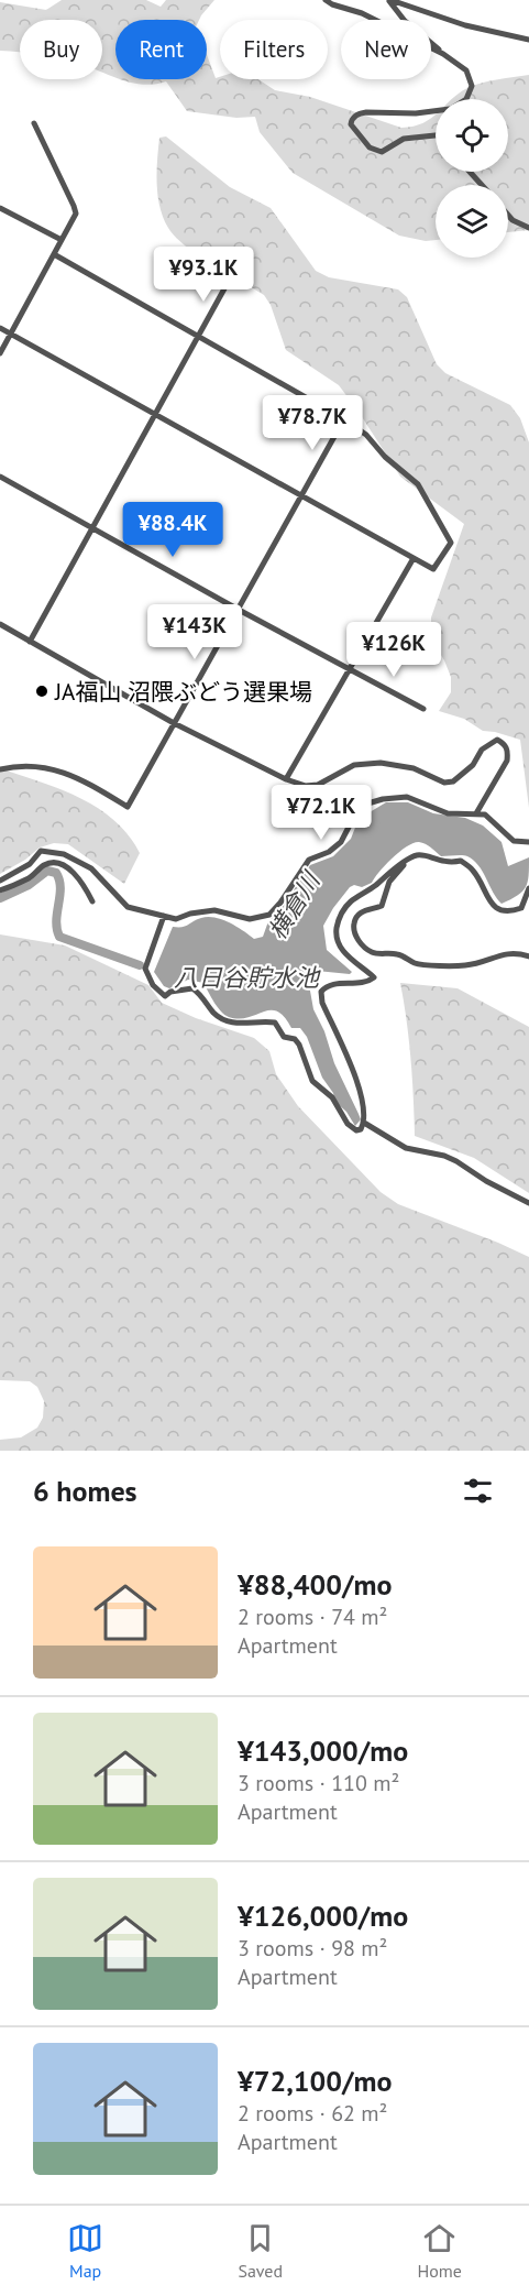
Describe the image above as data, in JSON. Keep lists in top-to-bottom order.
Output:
{
  "water": ["横倉川", "八日谷貯水池"],
  "places": ["JA福山 沼隈ぶどう選果場"],
  "page": {
    "chip": [
      "Buy",
      "Rent",
      "Filters",
      "New"
    ],
    "price": [
      "¥93.1K",
      "¥78.7K",
      "¥88.4K",
      "¥143K",
      "¥126K",
      "¥72.1K"
    ],
    "heading": "6 homes",
    "list": [
      {
        "name": "¥88,400/mo",
        "note": "2 rooms · 74 m² · Apartment"
      },
      {
        "name": "¥143,000/mo",
        "note": "3 rooms · 110 m² · Apartment"
      },
      {
        "name": "¥126,000/mo",
        "note": "3 rooms · 98 m² · Apartment"
      },
      {
        "name": "¥72,100/mo",
        "note": "2 rooms · 62 m² · Apartment"
      }
    ],
    "tabs": ["Map", "Saved", "Home"]
  }
}
